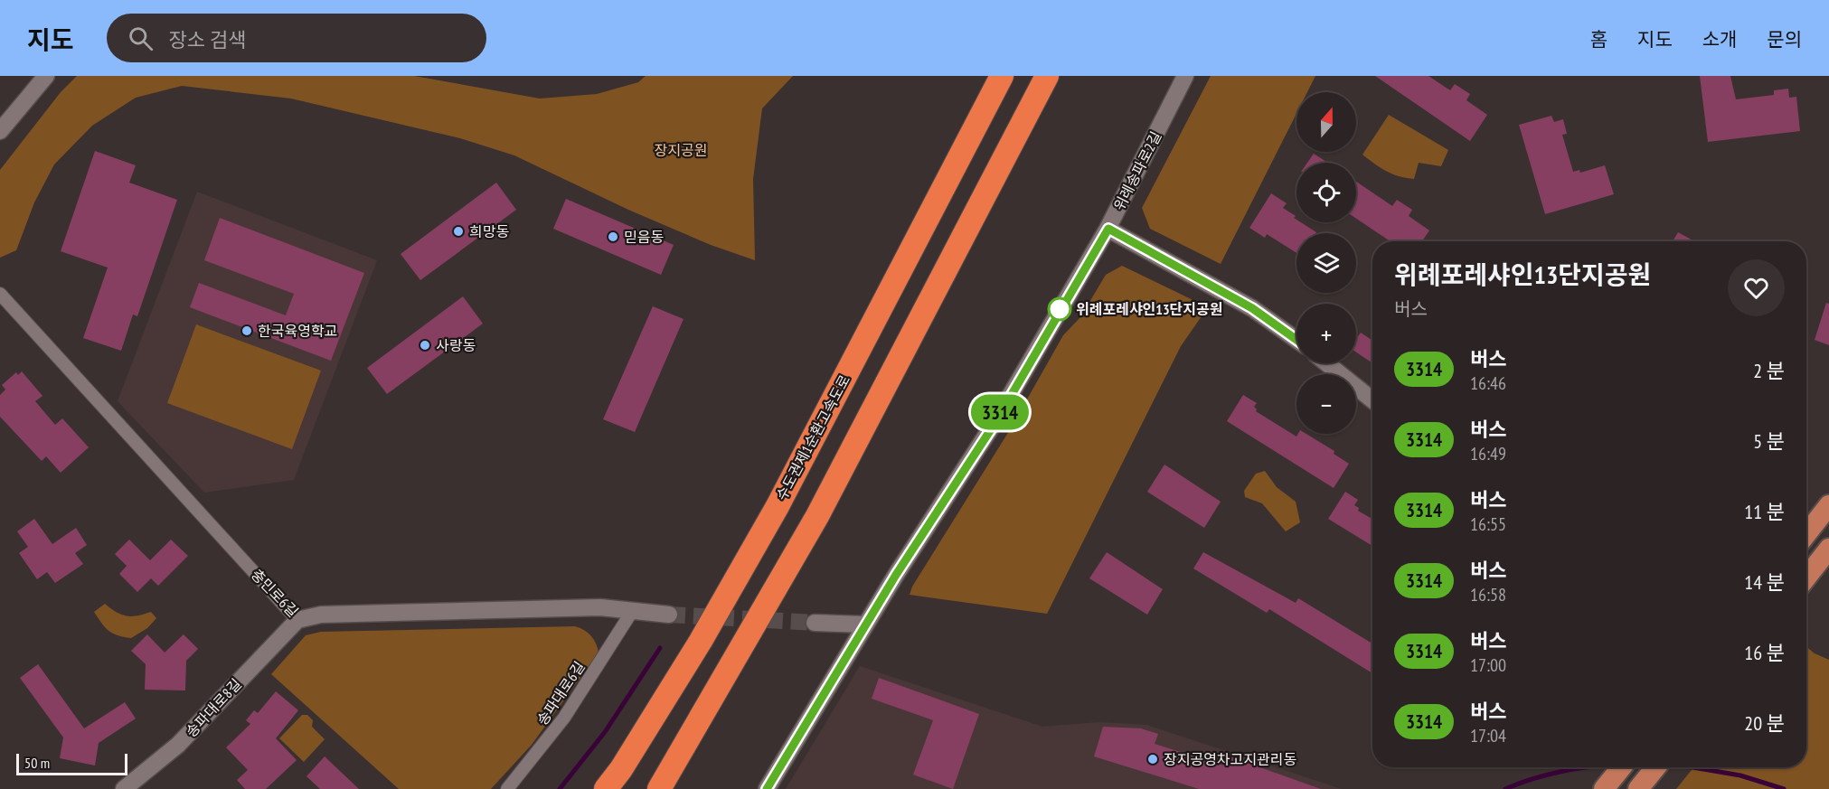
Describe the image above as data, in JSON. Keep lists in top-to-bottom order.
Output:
{
  "streets": {
    "highway": ["수도권제1순환고속도로"],
    "street": [
      "위례송파로2길",
      "충민로6길",
      "송파대로6길",
      "송파대로8길"
    ]
  },
  "crossings": [
    ["충민로6길", "송파대로6길"],
    ["충민로6길", "송파대로8길"]
  ],
  "parks": ["장지공원"],
  "places": [
    "희망동",
    "믿음동",
    "위례포레샤인13단지공원",
    "한국육영학교",
    "사랑동",
    "장지공영차고지관리동"
  ],
  "lines": ["bus line 3314"],
  "scale_bar": "50 m",
  "north": "top",
  "page": {
    "header": "지도",
    "search": "장소 검색",
    "nav": [
      "홈",
      "지도",
      "소개",
      "문의"
    ],
    "on_map": "3314",
    "map_buttons": ["+", "−"],
    "heading": ["위례포레샤인13단지공원", "버스"],
    "list": [
      {
        "mark": "3314",
        "name": "버스",
        "note": "16:46",
        "value": "2 분"
      },
      {
        "mark": "3314",
        "name": "버스",
        "note": "16:49",
        "value": "5 분"
      },
      {
        "mark": "3314",
        "name": "버스",
        "note": "16:55",
        "value": "11 분"
      },
      {
        "mark": "3314",
        "name": "버스",
        "note": "16:58",
        "value": "14 분"
      },
      {
        "mark": "3314",
        "name": "버스",
        "note": "17:00",
        "value": "16 분"
      },
      {
        "mark": "3314",
        "name": "버스",
        "note": "17:04",
        "value": "20 분"
      }
    ],
    "scale": "50 m"
  }
}
